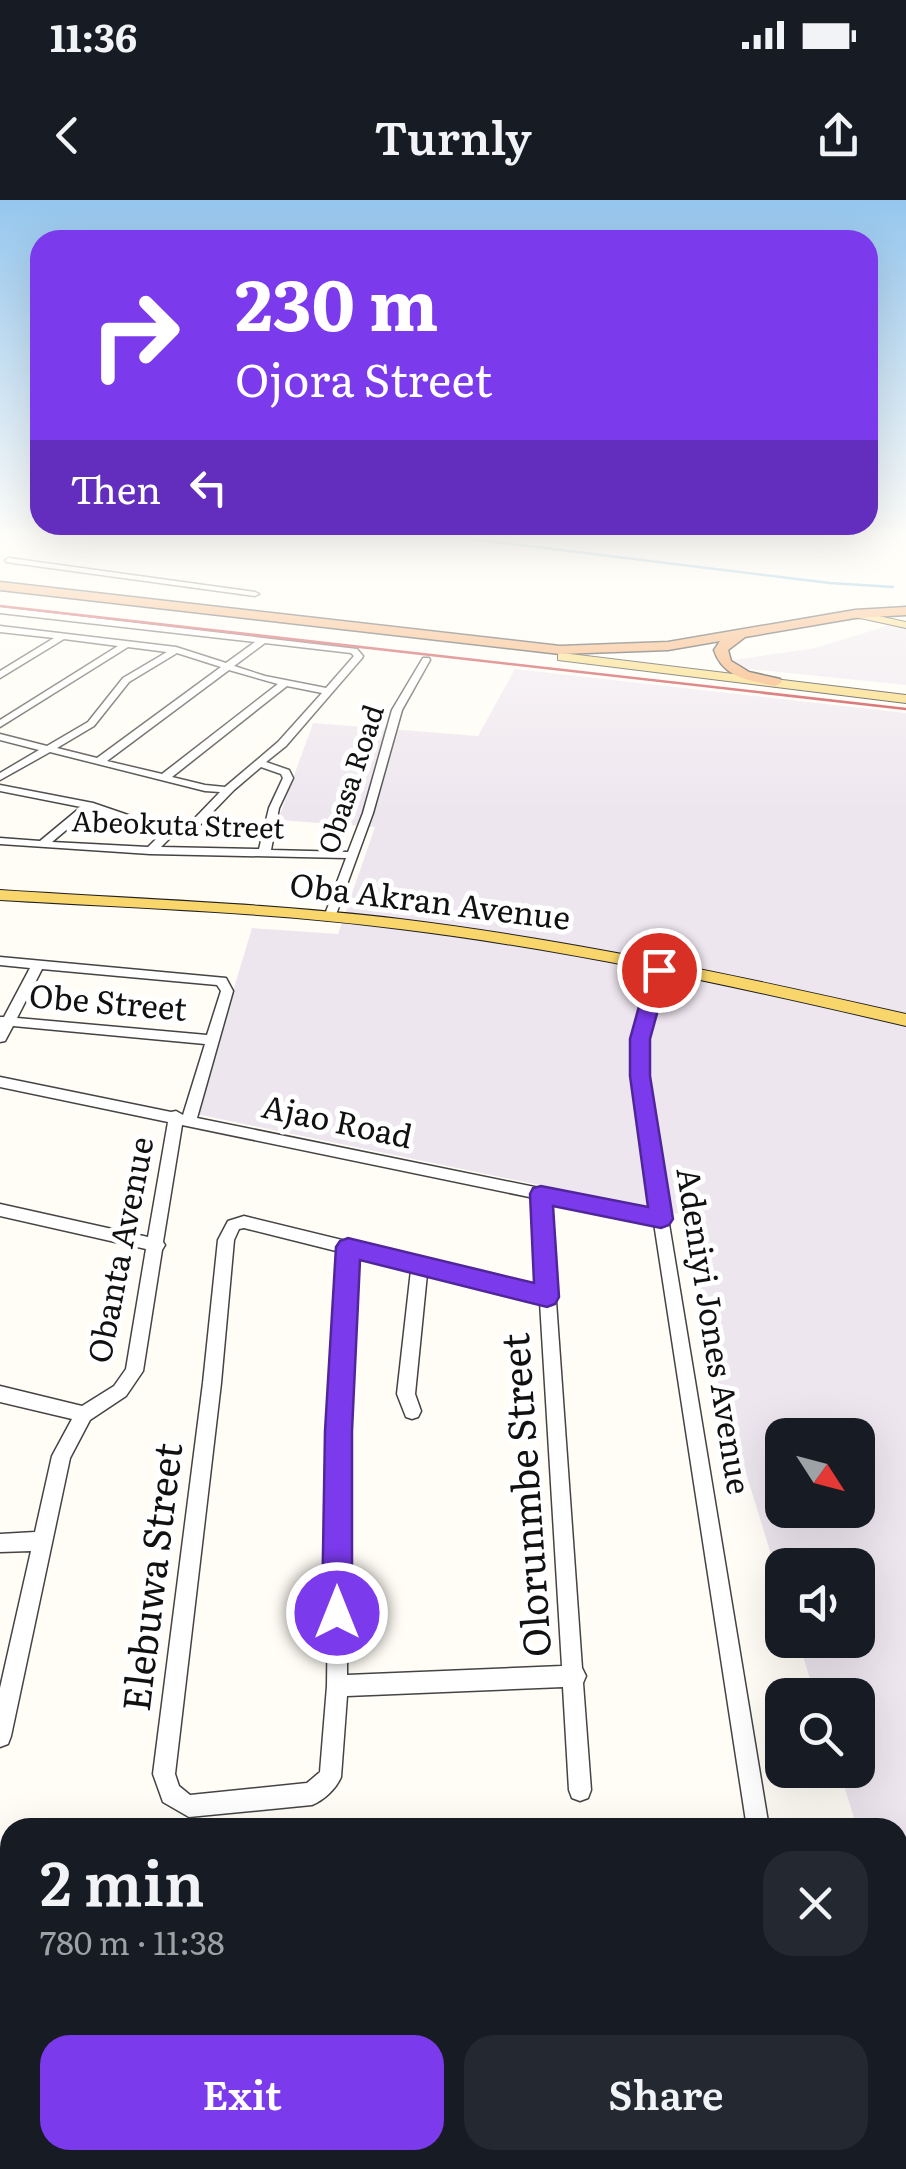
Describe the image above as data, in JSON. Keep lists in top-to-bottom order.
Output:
{
  "streets": {
    "main road": ["Oba Akran Avenue"],
    "street": [
      "Obasa Road",
      "Abeokuta Street",
      "Obe Street",
      "Ajao Road",
      "Obanta Avenue",
      "Adeniyi Jones Avenue",
      "Olorunmbe Street",
      "Elebuwa Street"
    ]
  },
  "crossings": [
    ["Obasa Road", "Abeokuta Street"],
    ["Obasa Road", "Oba Akran Avenue"],
    ["Oba Akran Avenue", "Adeniyi Jones Avenue"],
    ["Obe Street", "Obanta Avenue"],
    ["Ajao Road", "Obanta Avenue"],
    ["Ajao Road", "Adeniyi Jones Avenue"],
    ["Ajao Road", "Olorunmbe Street"]
  ],
  "north": "bottom right",
  "page": {
    "status": "11:36",
    "header": "Turnly",
    "turn": ["230 m", "Ojora Street"],
    "then": "Then",
    "heading": ["2 min", "780 m · 11:38"],
    "buttons": ["Exit", "Share"]
  }
}
